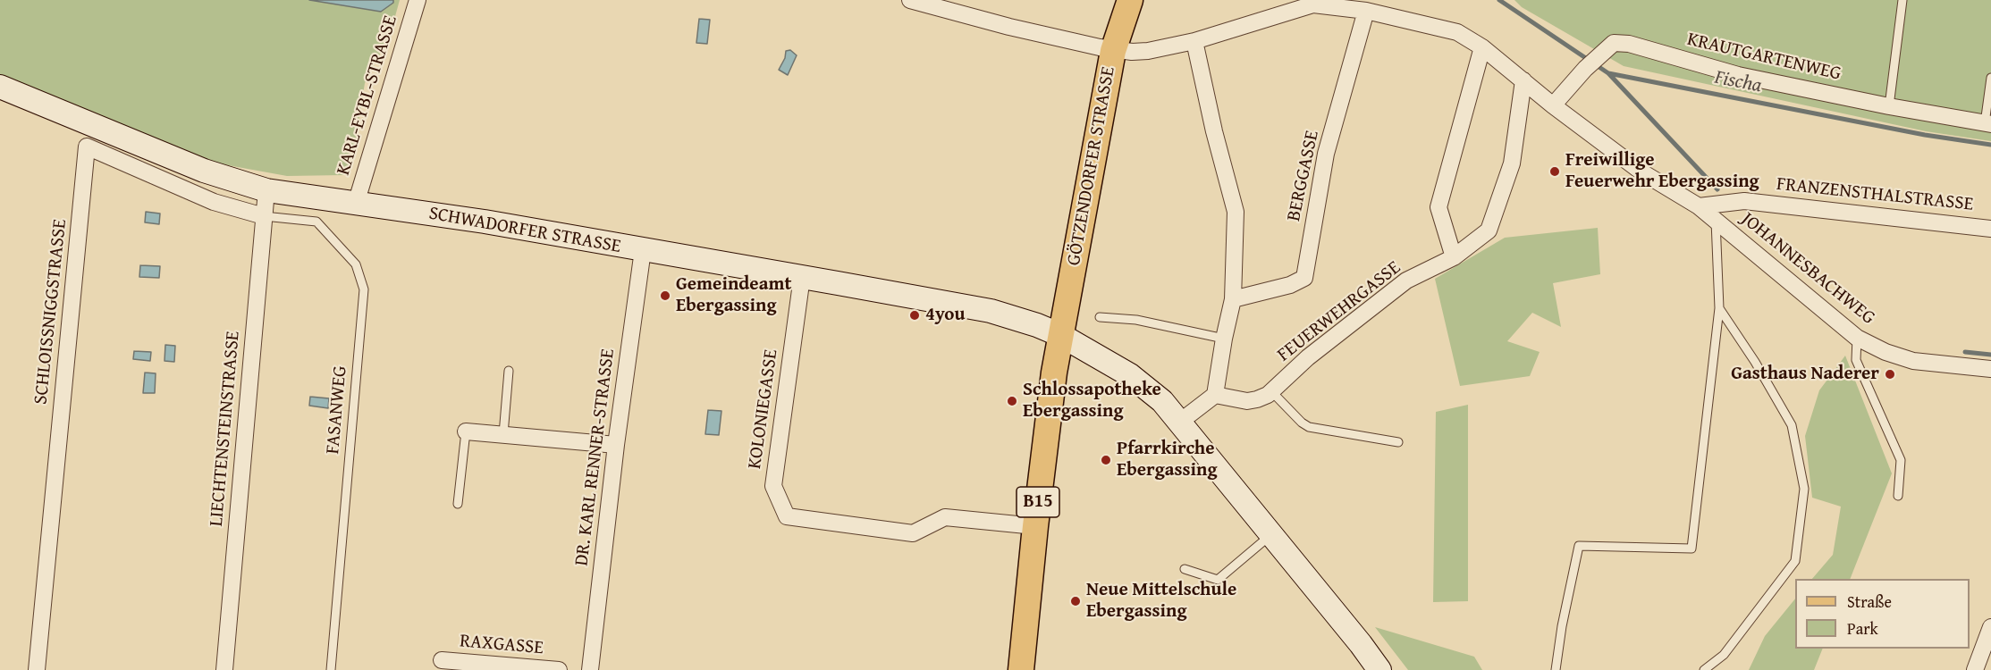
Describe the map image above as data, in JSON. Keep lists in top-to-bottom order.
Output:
{
  "streets": {
    "main road": ["GÖTZENDORFER STRASSE", "SCHWADORFER STRASSE", "B15"],
    "street": [
      "KRAUTGARTENWEG",
      "KARL-EYBL-STRASSE",
      "BERGGASSE",
      "FRANZENSTHALSTRASSE",
      "JOHANNESBACHWEG",
      "SCHLOISSNIGGSTRASSE",
      "FEUERWEHRGASSE",
      "KOLONIEGASSE",
      "LIECHTENSTEINSTRASSE",
      "DR. KARL RENNER-STRASSE",
      "RAXGASSE"
    ],
    "lane": ["FASANWEG"]
  },
  "crossings": [
    ["KARL-EYBL-STRASSE", "SCHWADORFER STRASSE"],
    ["GÖTZENDORFER STRASSE", "SCHWADORFER STRASSE"],
    ["GÖTZENDORFER STRASSE", "B15"],
    ["FRANZENSTHALSTRASSE", "JOHANNESBACHWEG"],
    ["SCHWADORFER STRASSE", "KOLONIEGASSE"],
    ["SCHWADORFER STRASSE", "LIECHTENSTEINSTRASSE"],
    ["SCHWADORFER STRASSE", "DR. KARL RENNER-STRASSE"],
    ["SCHWADORFER STRASSE", "B15"],
    ["SCHLOISSNIGGSTRASSE", "FASANWEG"],
    ["SCHLOISSNIGGSTRASSE", "LIECHTENSTEINSTRASSE"],
    ["KOLONIEGASSE", "B15"],
    ["FASANWEG", "LIECHTENSTEINSTRASSE"]
  ],
  "water": ["Fischa"],
  "places": [
    "Freiwillige Feuerwehr Ebergassing",
    "Gemeindeamt Ebergassing",
    "4you",
    "Gasthaus Naderer",
    "Schlossapotheke Ebergassing",
    "Pfarrkirche Ebergassing",
    "Neue Mittelschule Ebergassing"
  ],
  "legend": ["Straße", "Park"]
}
